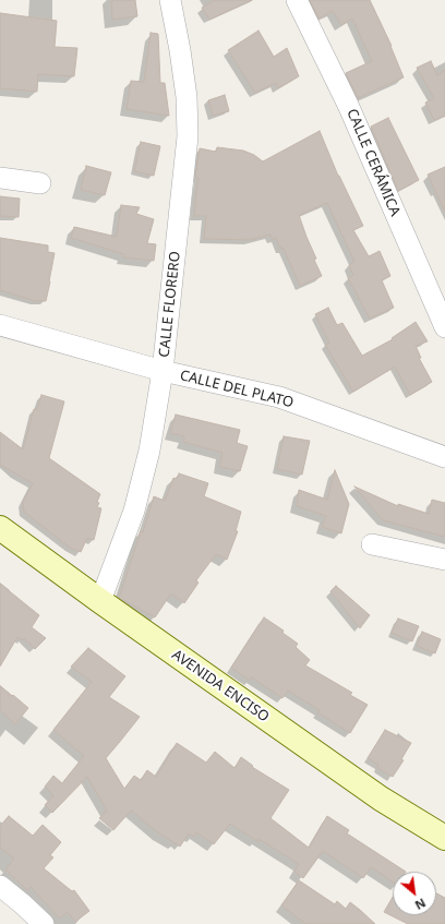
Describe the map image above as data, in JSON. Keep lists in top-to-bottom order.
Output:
{
  "streets": {
    "main road": ["AVENIDA ENCISO"],
    "street": ["CALLE CERÁMICA", "CALLE FLORERO", "CALLE DEL PLATO"]
  },
  "crossings": [
    ["CALLE FLORERO", "CALLE DEL PLATO"],
    ["CALLE FLORERO", "AVENIDA ENCISO"]
  ],
  "north": "bottom right"
}
